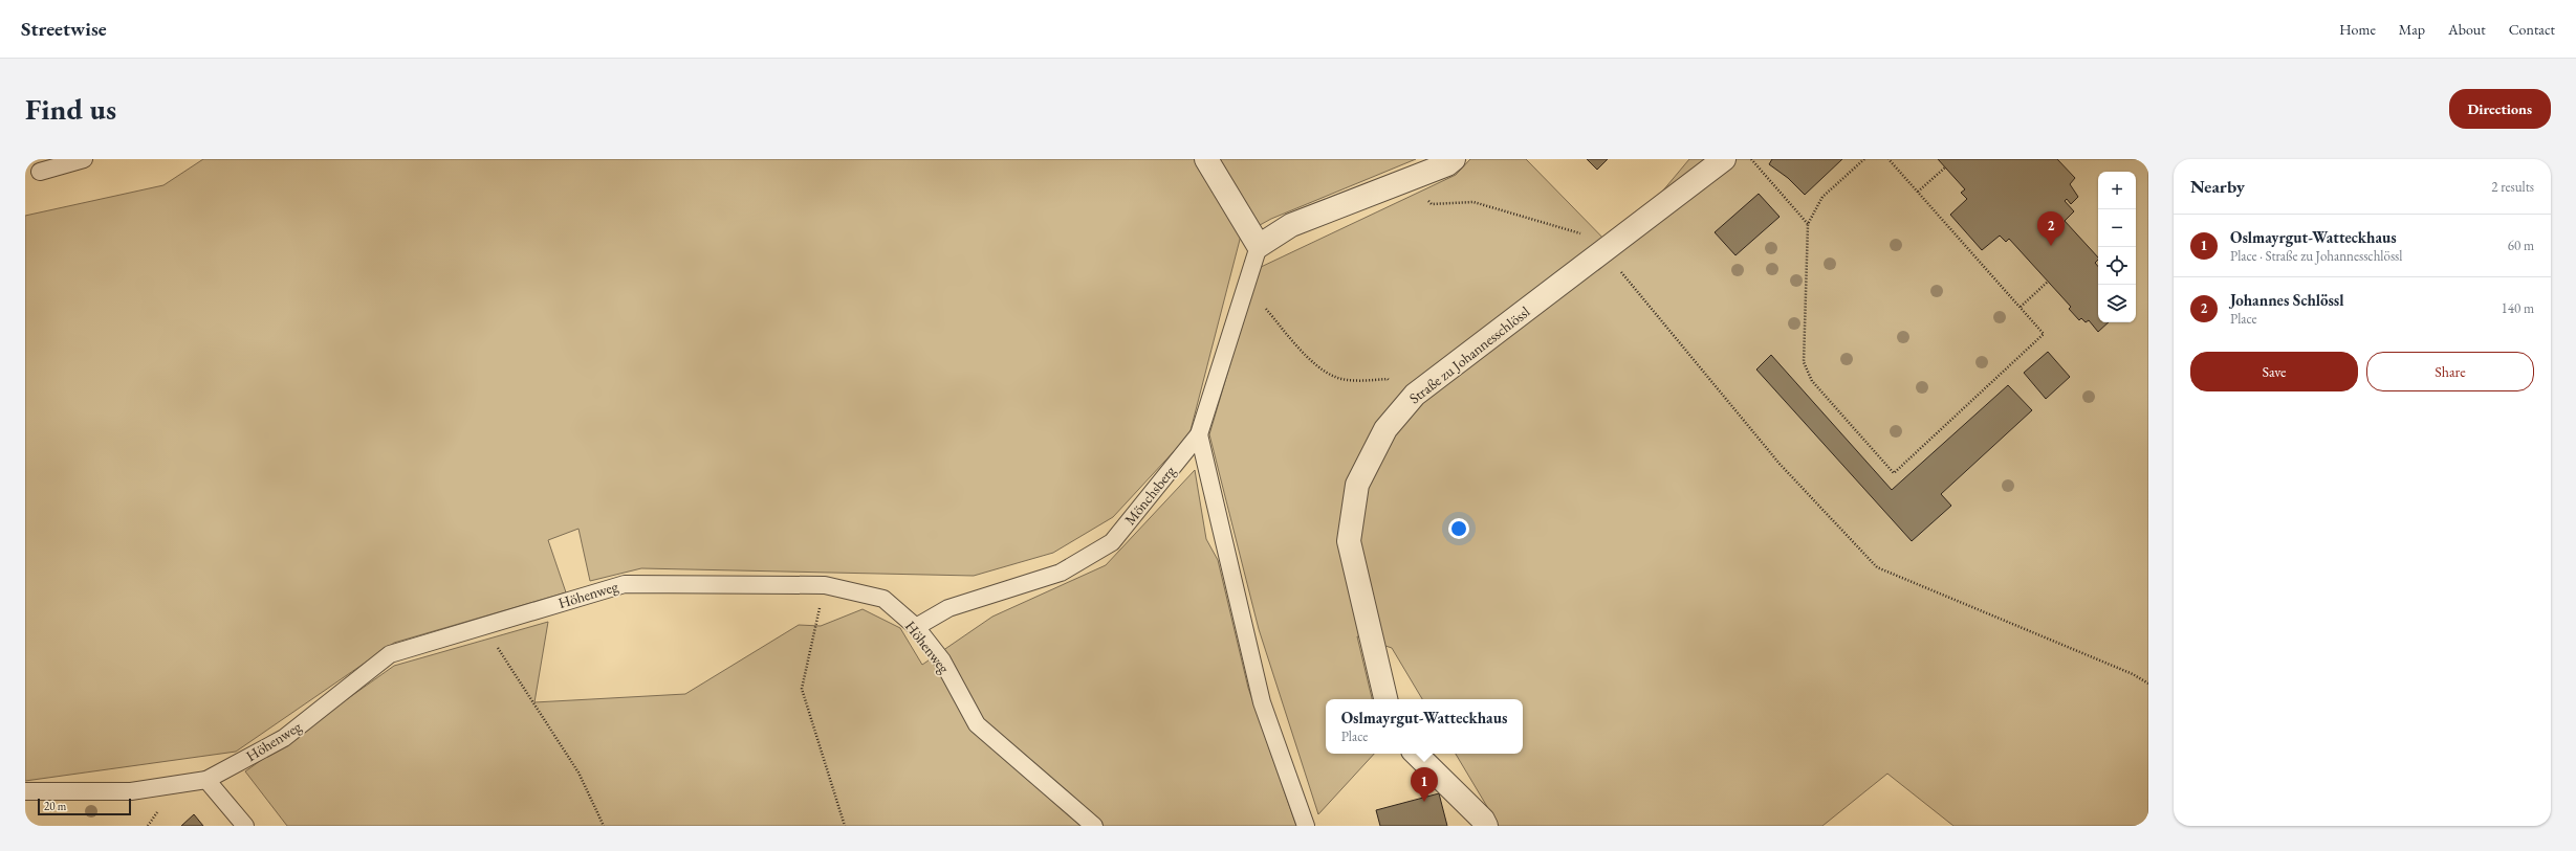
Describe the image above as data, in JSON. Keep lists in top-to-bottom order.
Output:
{
  "streets": {
    "street": ["Straße zu Johannesschlössl"],
    "lane": ["Mönchsberg", "Höhenweg"]
  },
  "crossings": [
    ["Mönchsberg", "Höhenweg"]
  ],
  "scale_bar": "20 m",
  "page": {
    "header": "Streetwise",
    "nav": [
      "Home",
      "Map",
      "About",
      "Contact"
    ],
    "buttons": [
      "Directions",
      ["Save", "Share"]
    ],
    "title": "Find us",
    "heading": ["Nearby", "2 results"],
    "map_buttons": ["+", "−"],
    "pins": ["2", "1"],
    "list": [
      {
        "mark": "1",
        "name": "Oslmayrgut-Watteckhaus",
        "note": "Place · Straße zu Johannesschlössl",
        "value": "60 m"
      },
      {
        "mark": "2",
        "name": "Johannes Schlössl",
        "note": "Place",
        "value": "140 m"
      }
    ],
    "popup": ["Oslmayrgut-Watteckhaus", "Place"],
    "scale": "20 m"
  }
}
